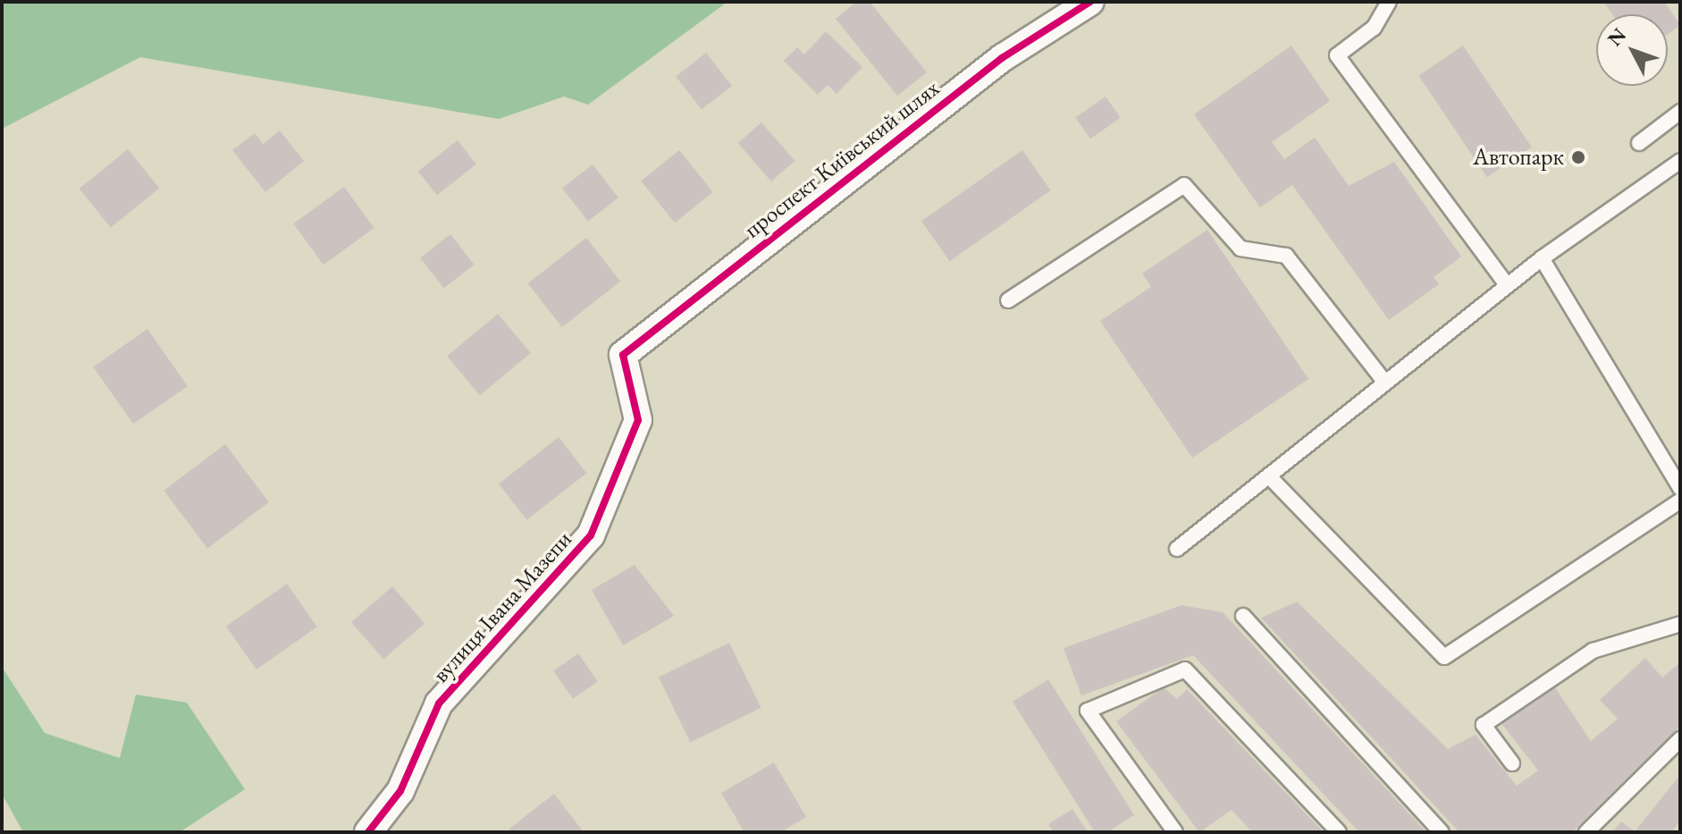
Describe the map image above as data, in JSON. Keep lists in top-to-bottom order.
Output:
{
  "streets": {
    "street": ["проспект Київський шлях", "вулиця Івана Мазепи"]
  },
  "crossings": [
    ["проспект Київський шлях", "вулиця Івана Мазепи"]
  ],
  "places": ["Автопарк"],
  "north": "top left"
}
